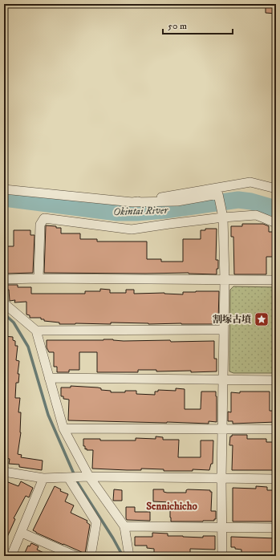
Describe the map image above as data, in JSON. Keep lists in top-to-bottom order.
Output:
{
  "districts": ["Sennichicho"],
  "water": ["Okintai River"],
  "places": {
    "place": ["割塚古墳"]
  },
  "scale_bar": "50 m"
}
